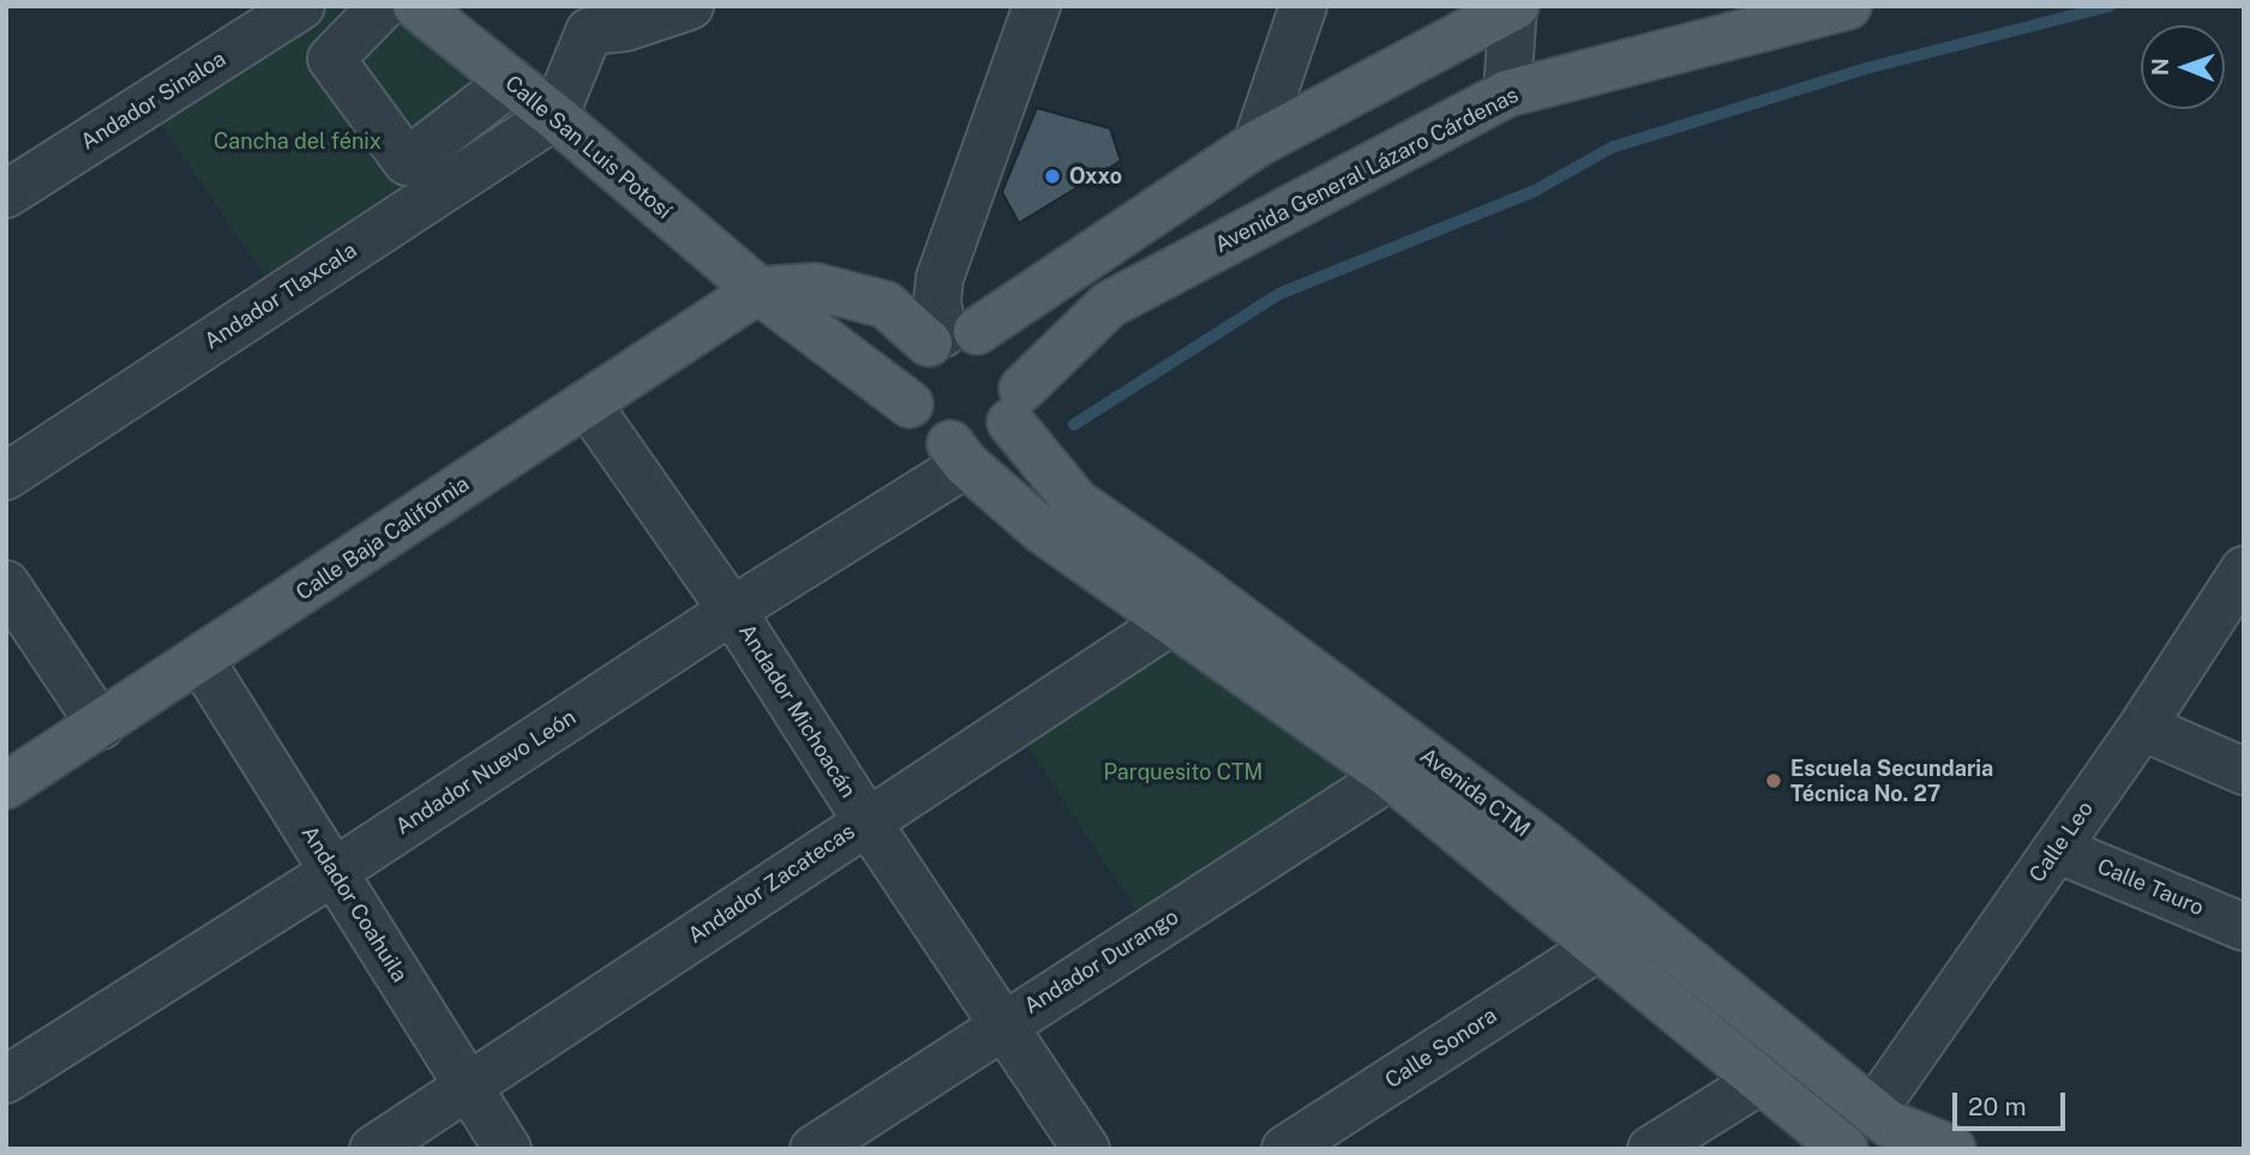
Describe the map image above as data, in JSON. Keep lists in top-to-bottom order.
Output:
{
  "streets": {
    "main road": [
      "Calle San Luis Potosí",
      "Avenida General Lázaro Cárdenas",
      "Calle Baja California",
      "Avenida CTM"
    ],
    "street": [
      "Andador Sinaloa",
      "Andador Tlaxcala",
      "Andador Michoacán",
      "Andador Nuevo León",
      "Calle Leo",
      "Andador Zacatecas",
      "Calle Tauro",
      "Andador Coahuila",
      "Andador Durango",
      "Calle Sonora"
    ]
  },
  "crossings": [
    ["Calle San Luis Potosí", "Avenida General Lázaro Cárdenas"],
    ["Calle San Luis Potosí", "Andador Tlaxcala"],
    ["Calle San Luis Potosí", "Calle Baja California"],
    ["Calle San Luis Potosí", "Andador Nuevo León"],
    ["Calle San Luis Potosí", "Avenida CTM"],
    ["Avenida General Lázaro Cárdenas", "Andador Nuevo León"],
    ["Avenida General Lázaro Cárdenas", "Avenida CTM"],
    ["Calle Baja California", "Andador Michoacán"],
    ["Calle Baja California", "Andador Coahuila"],
    ["Andador Michoacán", "Andador Nuevo León"],
    ["Andador Michoacán", "Andador Zacatecas"],
    ["Andador Michoacán", "Andador Durango"],
    ["Andador Nuevo León", "Avenida CTM"],
    ["Andador Nuevo León", "Andador Coahuila"],
    ["Avenida CTM", "Calle Leo"],
    ["Avenida CTM", "Andador Zacatecas"],
    ["Avenida CTM", "Andador Durango"],
    ["Avenida CTM", "Calle Sonora"],
    ["Calle Leo", "Calle Tauro"],
    ["Andador Zacatecas", "Andador Coahuila"]
  ],
  "parks": ["Cancha del fénix", "Parquesito CTM"],
  "places": ["Oxxo", "Escuela Secundaria Técnica No. 27"],
  "scale_bar": "20 m",
  "north": "left"
}
